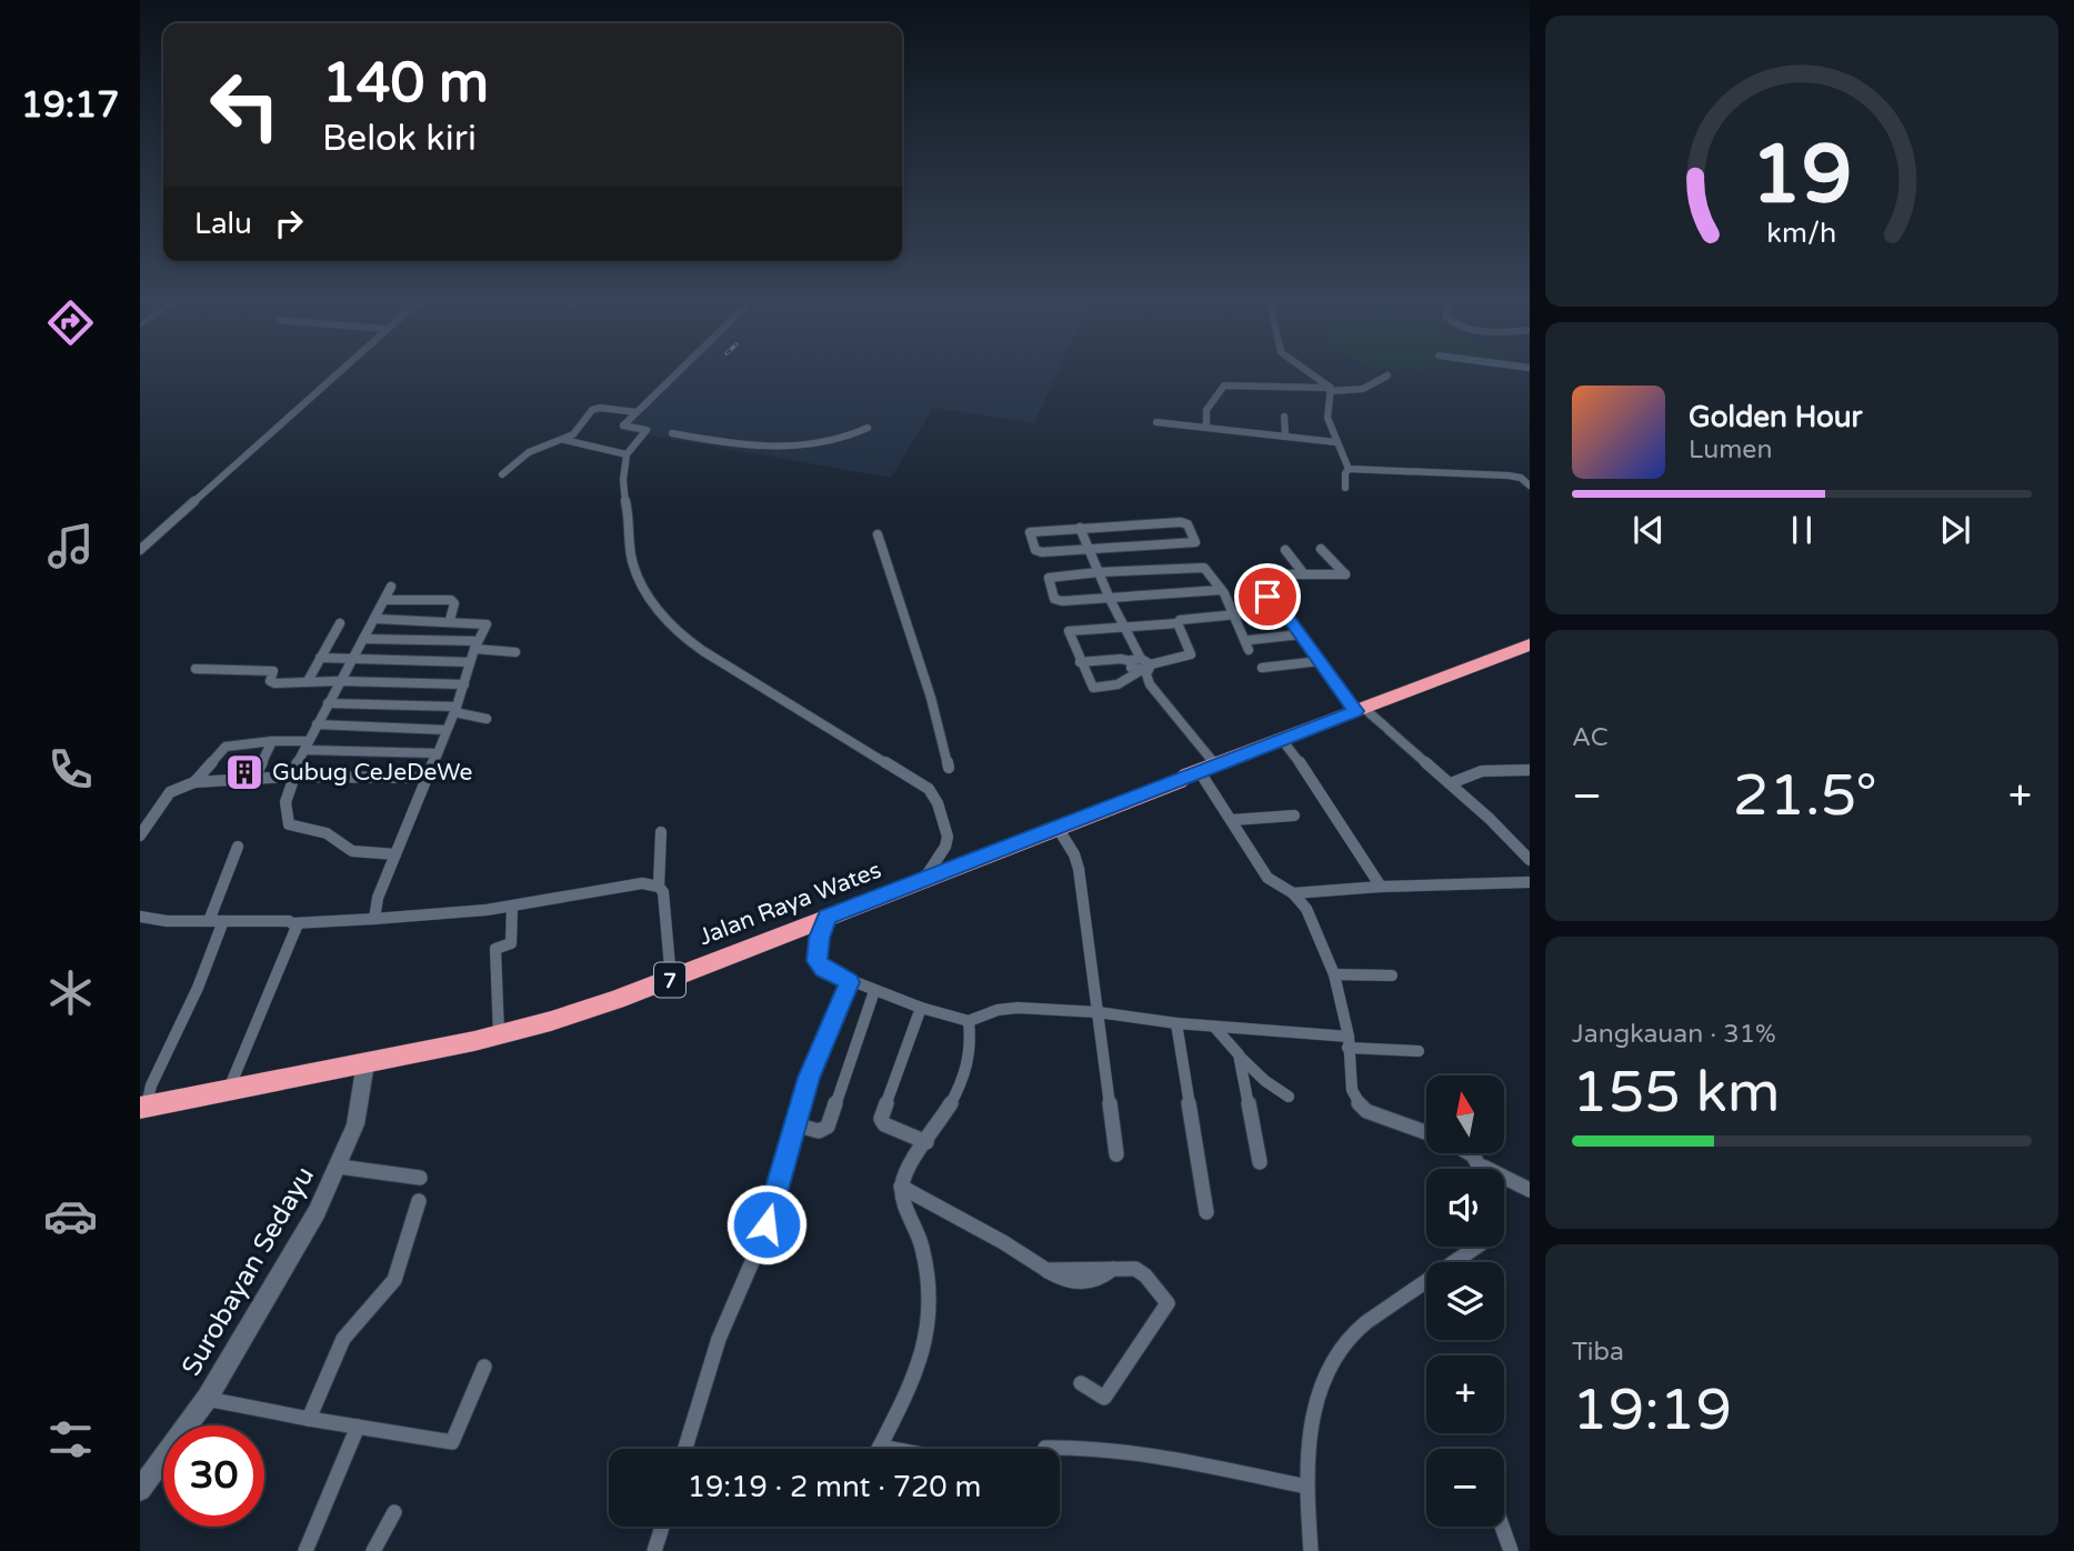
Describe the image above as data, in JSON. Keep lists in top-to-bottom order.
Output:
{
  "streets": {
    "highway": ["Jalan Raya Wates", "7"],
    "main road": ["Surobayan Sedayu"]
  },
  "crossings": [
    ["Jalan Raya Wates", "Surobayan Sedayu"]
  ],
  "places": {
    "building": ["Gubug CeJeDeWe"]
  },
  "north": "top",
  "page": {
    "tabs": "19:17",
    "turn": ["140 m", "Belok kiri"],
    "then": "Lalu",
    "song": ["Golden Hour", "Lumen"],
    "tile": [
      "AC",
      ["Jangkauan · 31%", "155 km"],
      ["Tiba", "19:19"]
    ],
    "heat": ["−", "21.5°", "+"],
    "map_buttons": ["+", "−"],
    "limit": "30",
    "trip": "19:19 · 2 mnt · 720 m",
    "gauge": ["19", "km/h"]
  }
}
